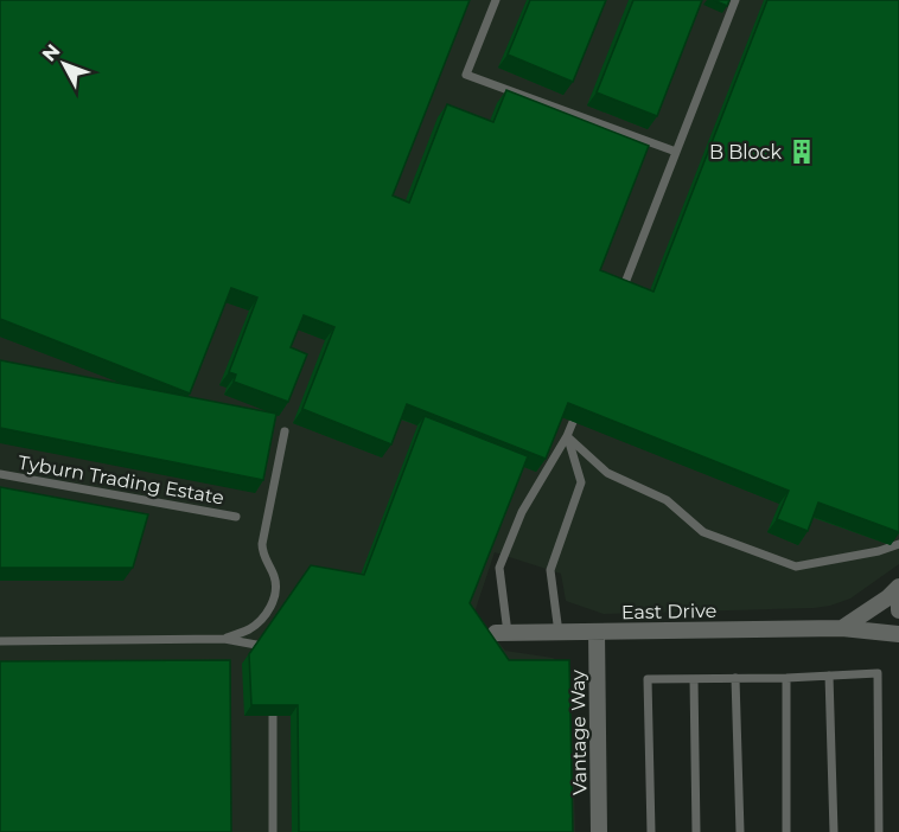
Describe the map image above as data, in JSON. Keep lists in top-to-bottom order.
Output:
{
  "streets": {
    "street": ["East Drive", "Vantage Way"],
    "lane": ["Tyburn Trading Estate"]
  },
  "crossings": [
    ["East Drive", "Vantage Way"]
  ],
  "places": {
    "building": ["B Block"]
  },
  "north": "top left"
}
